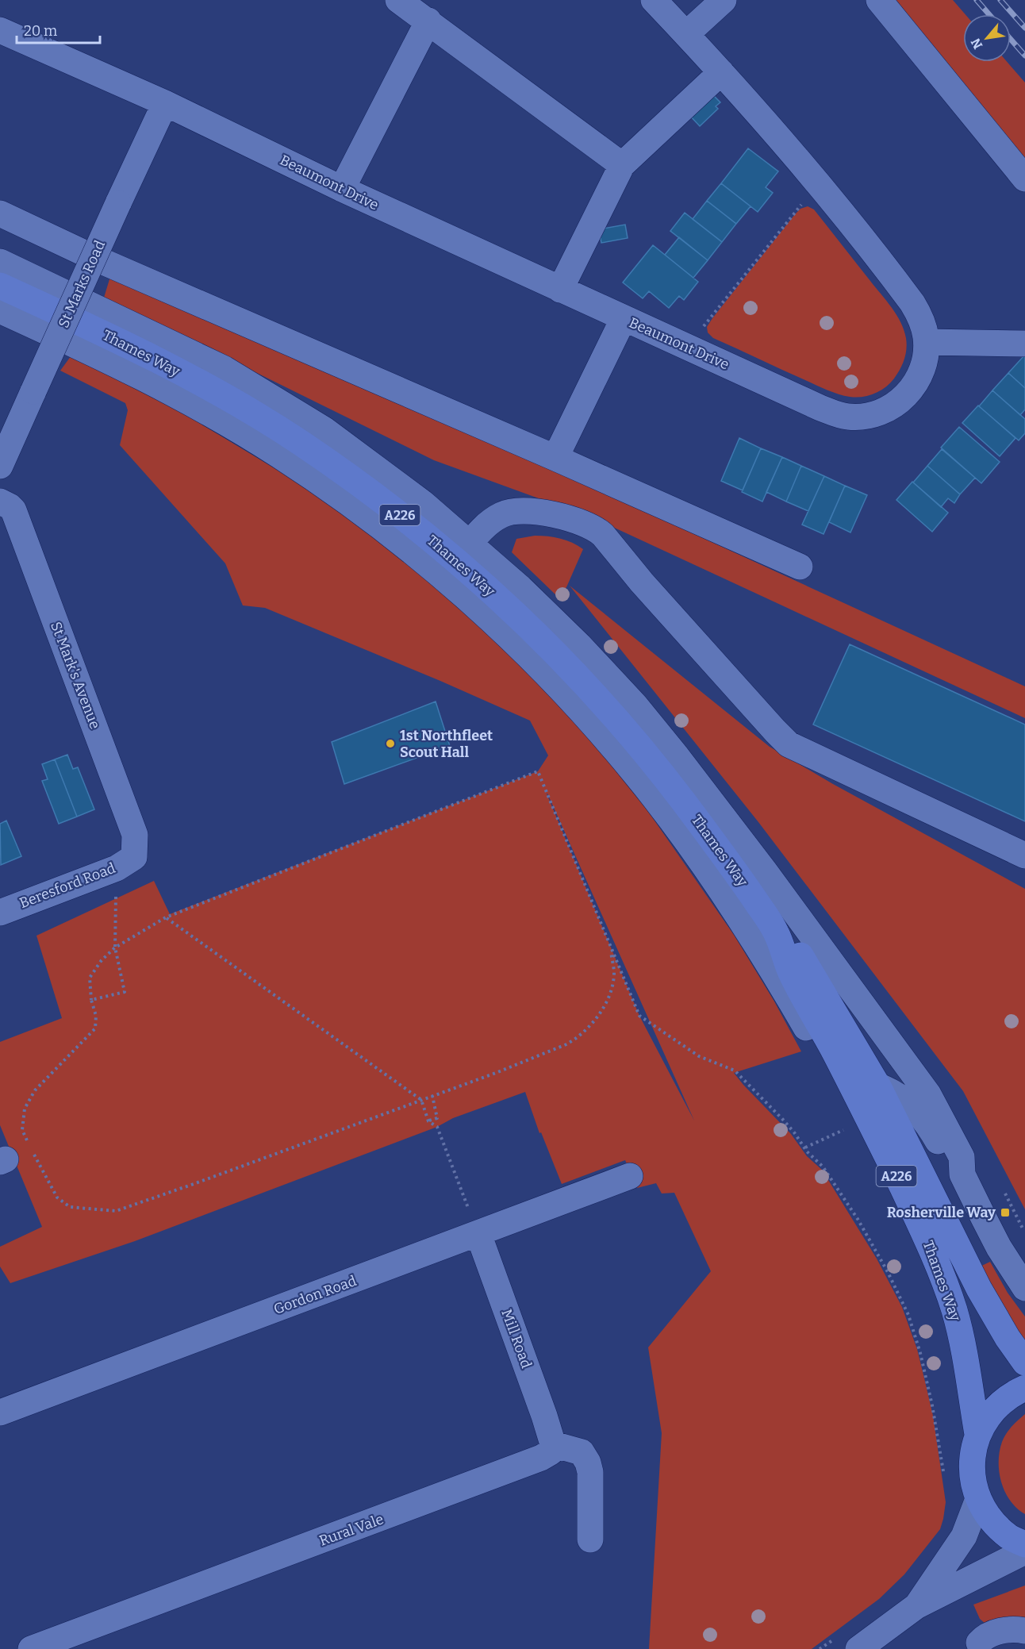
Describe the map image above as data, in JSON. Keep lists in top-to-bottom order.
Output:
{
  "streets": {
    "main road": ["Thames Way", "A226"],
    "street": [
      "Beaumont Drive",
      "St Marks Road",
      "St Mark's Avenue",
      "Beresford Road",
      "Gordon Road",
      "Mill Road",
      "Rural Vale"
    ]
  },
  "crossings": [
    ["Beaumont Drive", "St Marks Road"],
    ["St Mark's Avenue", "Beresford Road"],
    ["Gordon Road", "Mill Road"],
    ["Mill Road", "Rural Vale"]
  ],
  "places": {
    "other": ["1st Northfleet Scout Hall"],
    "transit": ["Rosherville Way"]
  },
  "scale_bar": "20 m",
  "north": "bottom left"
}
